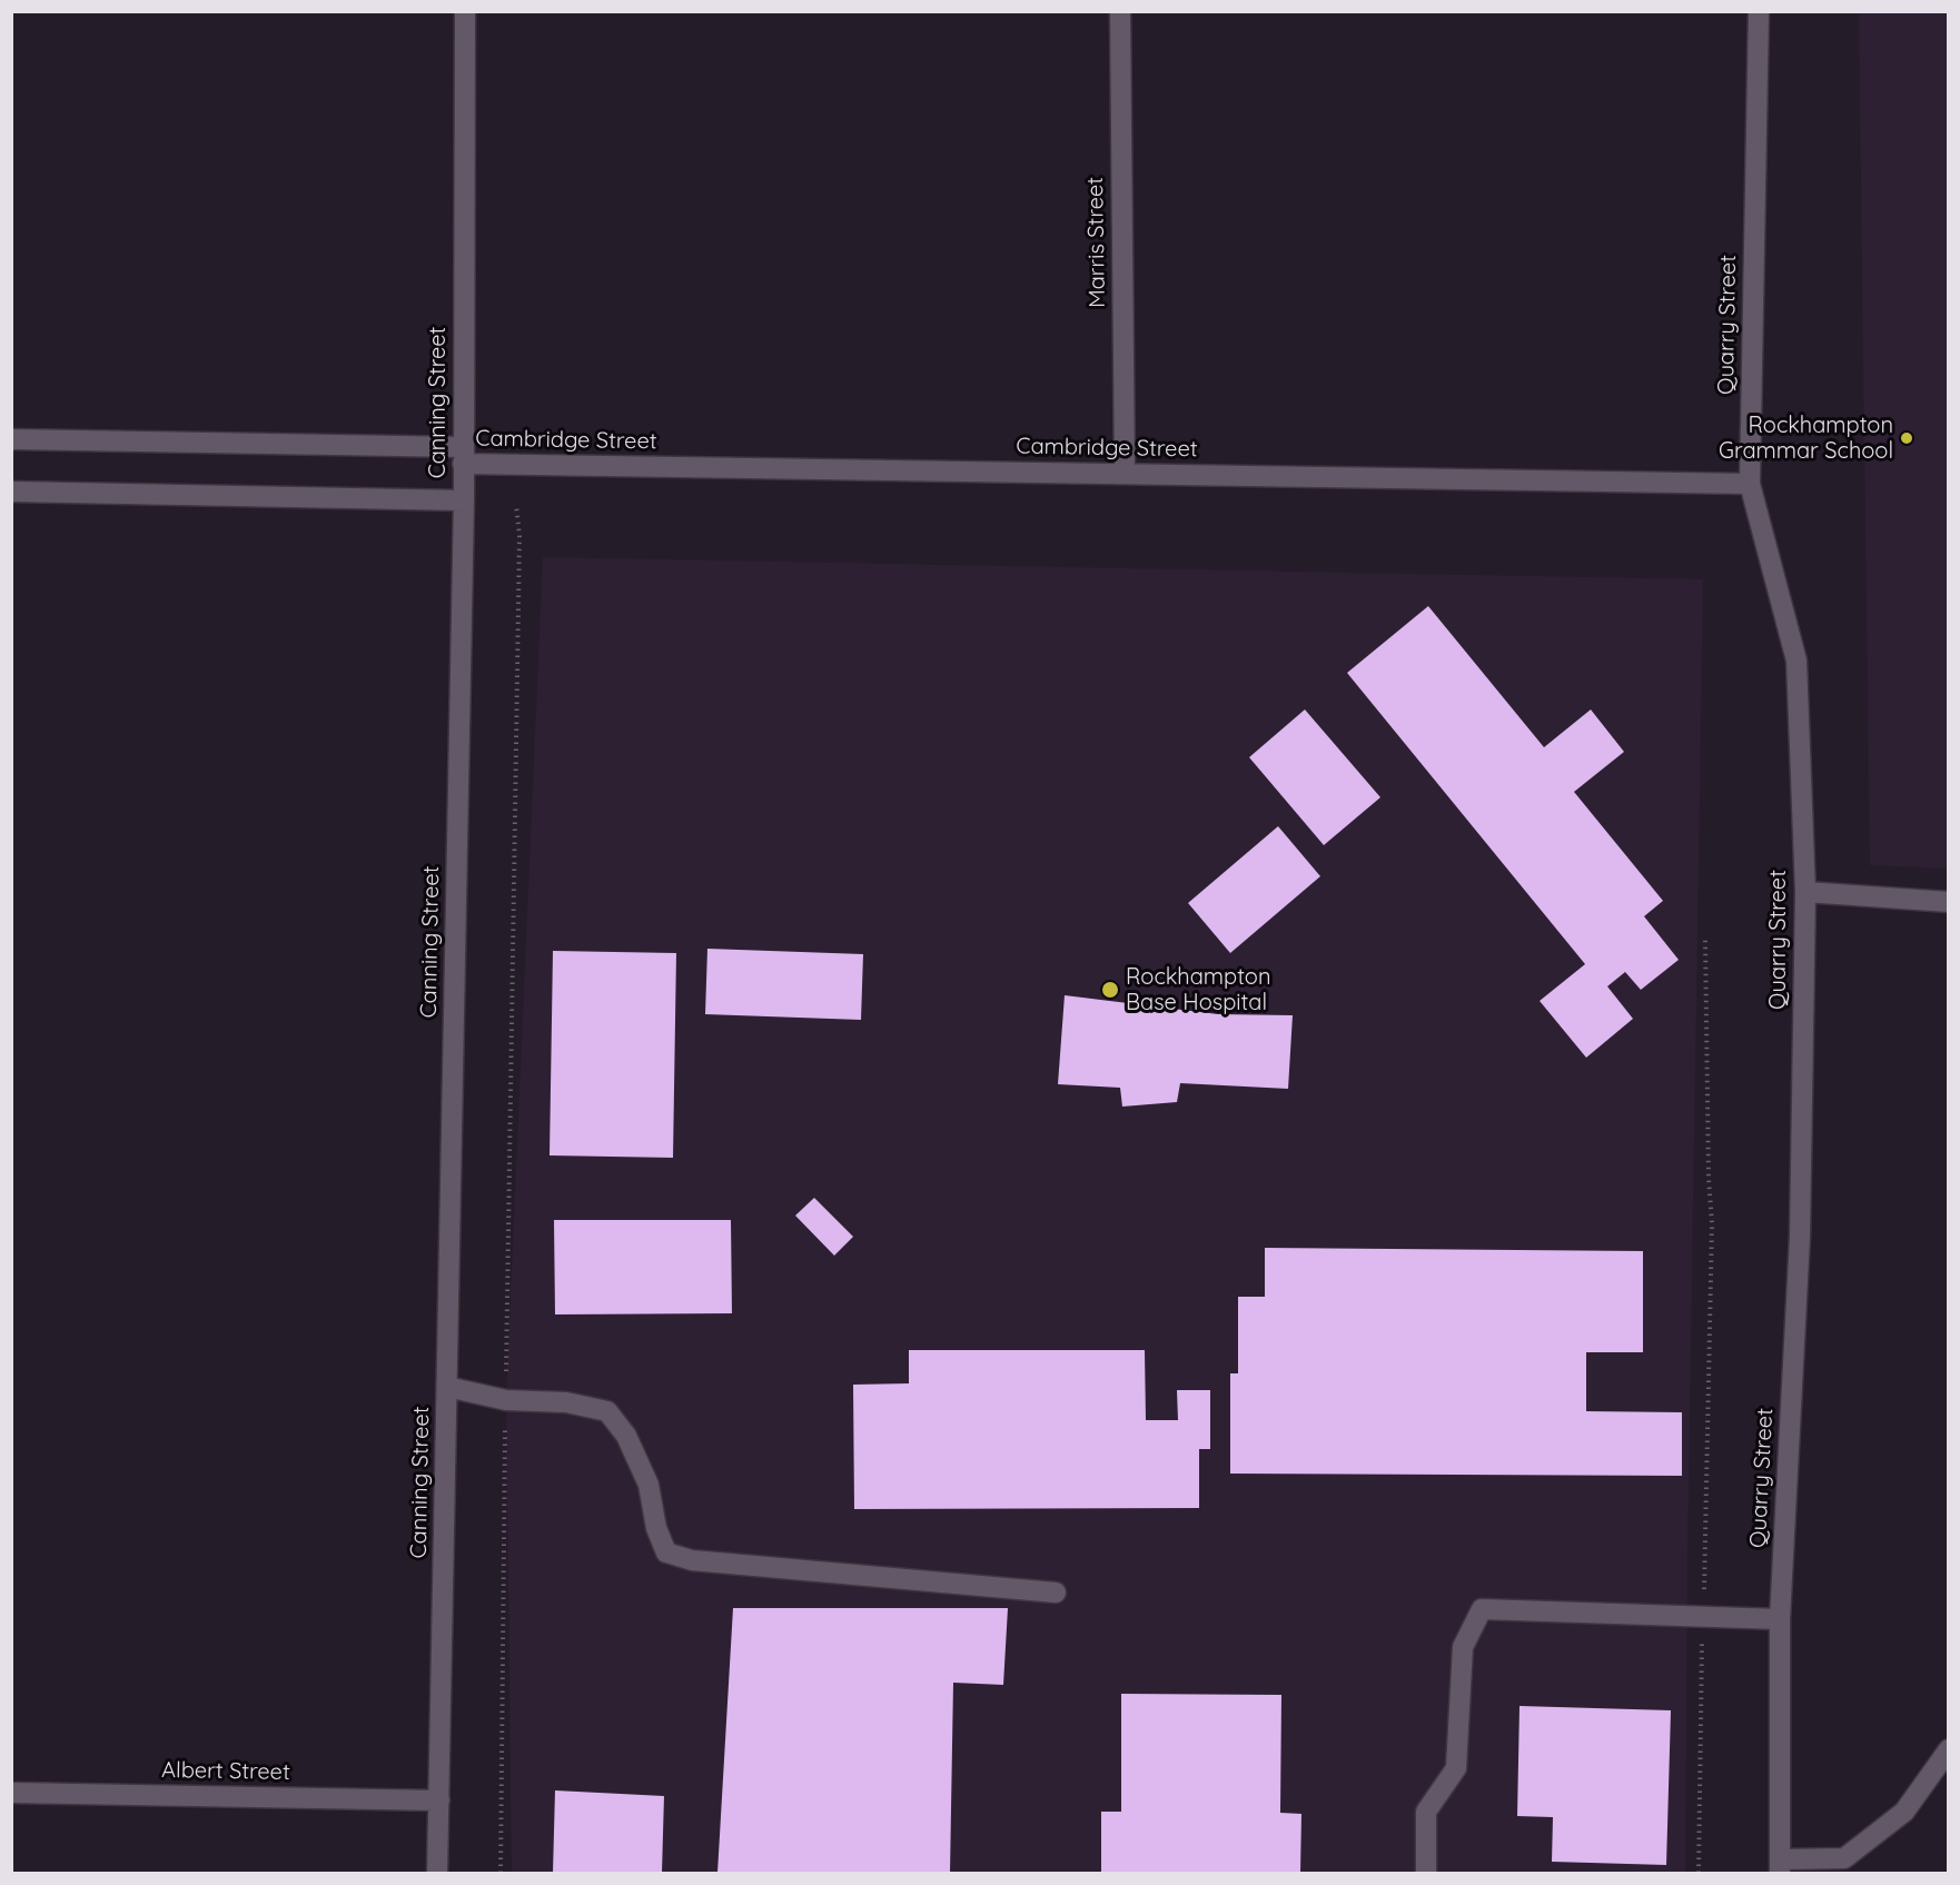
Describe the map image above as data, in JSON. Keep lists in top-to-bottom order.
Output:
{
  "streets": {
    "street": [
      "Marris Street",
      "Quarry Street",
      "Canning Street",
      "Cambridge Street",
      "Albert Street"
    ]
  },
  "crossings": [
    ["Marris Street", "Cambridge Street"],
    ["Quarry Street", "Cambridge Street"],
    ["Canning Street", "Cambridge Street"],
    ["Canning Street", "Albert Street"]
  ],
  "places": ["Rockhampton Grammar School", "Rockhampton Base Hospital"]
}
